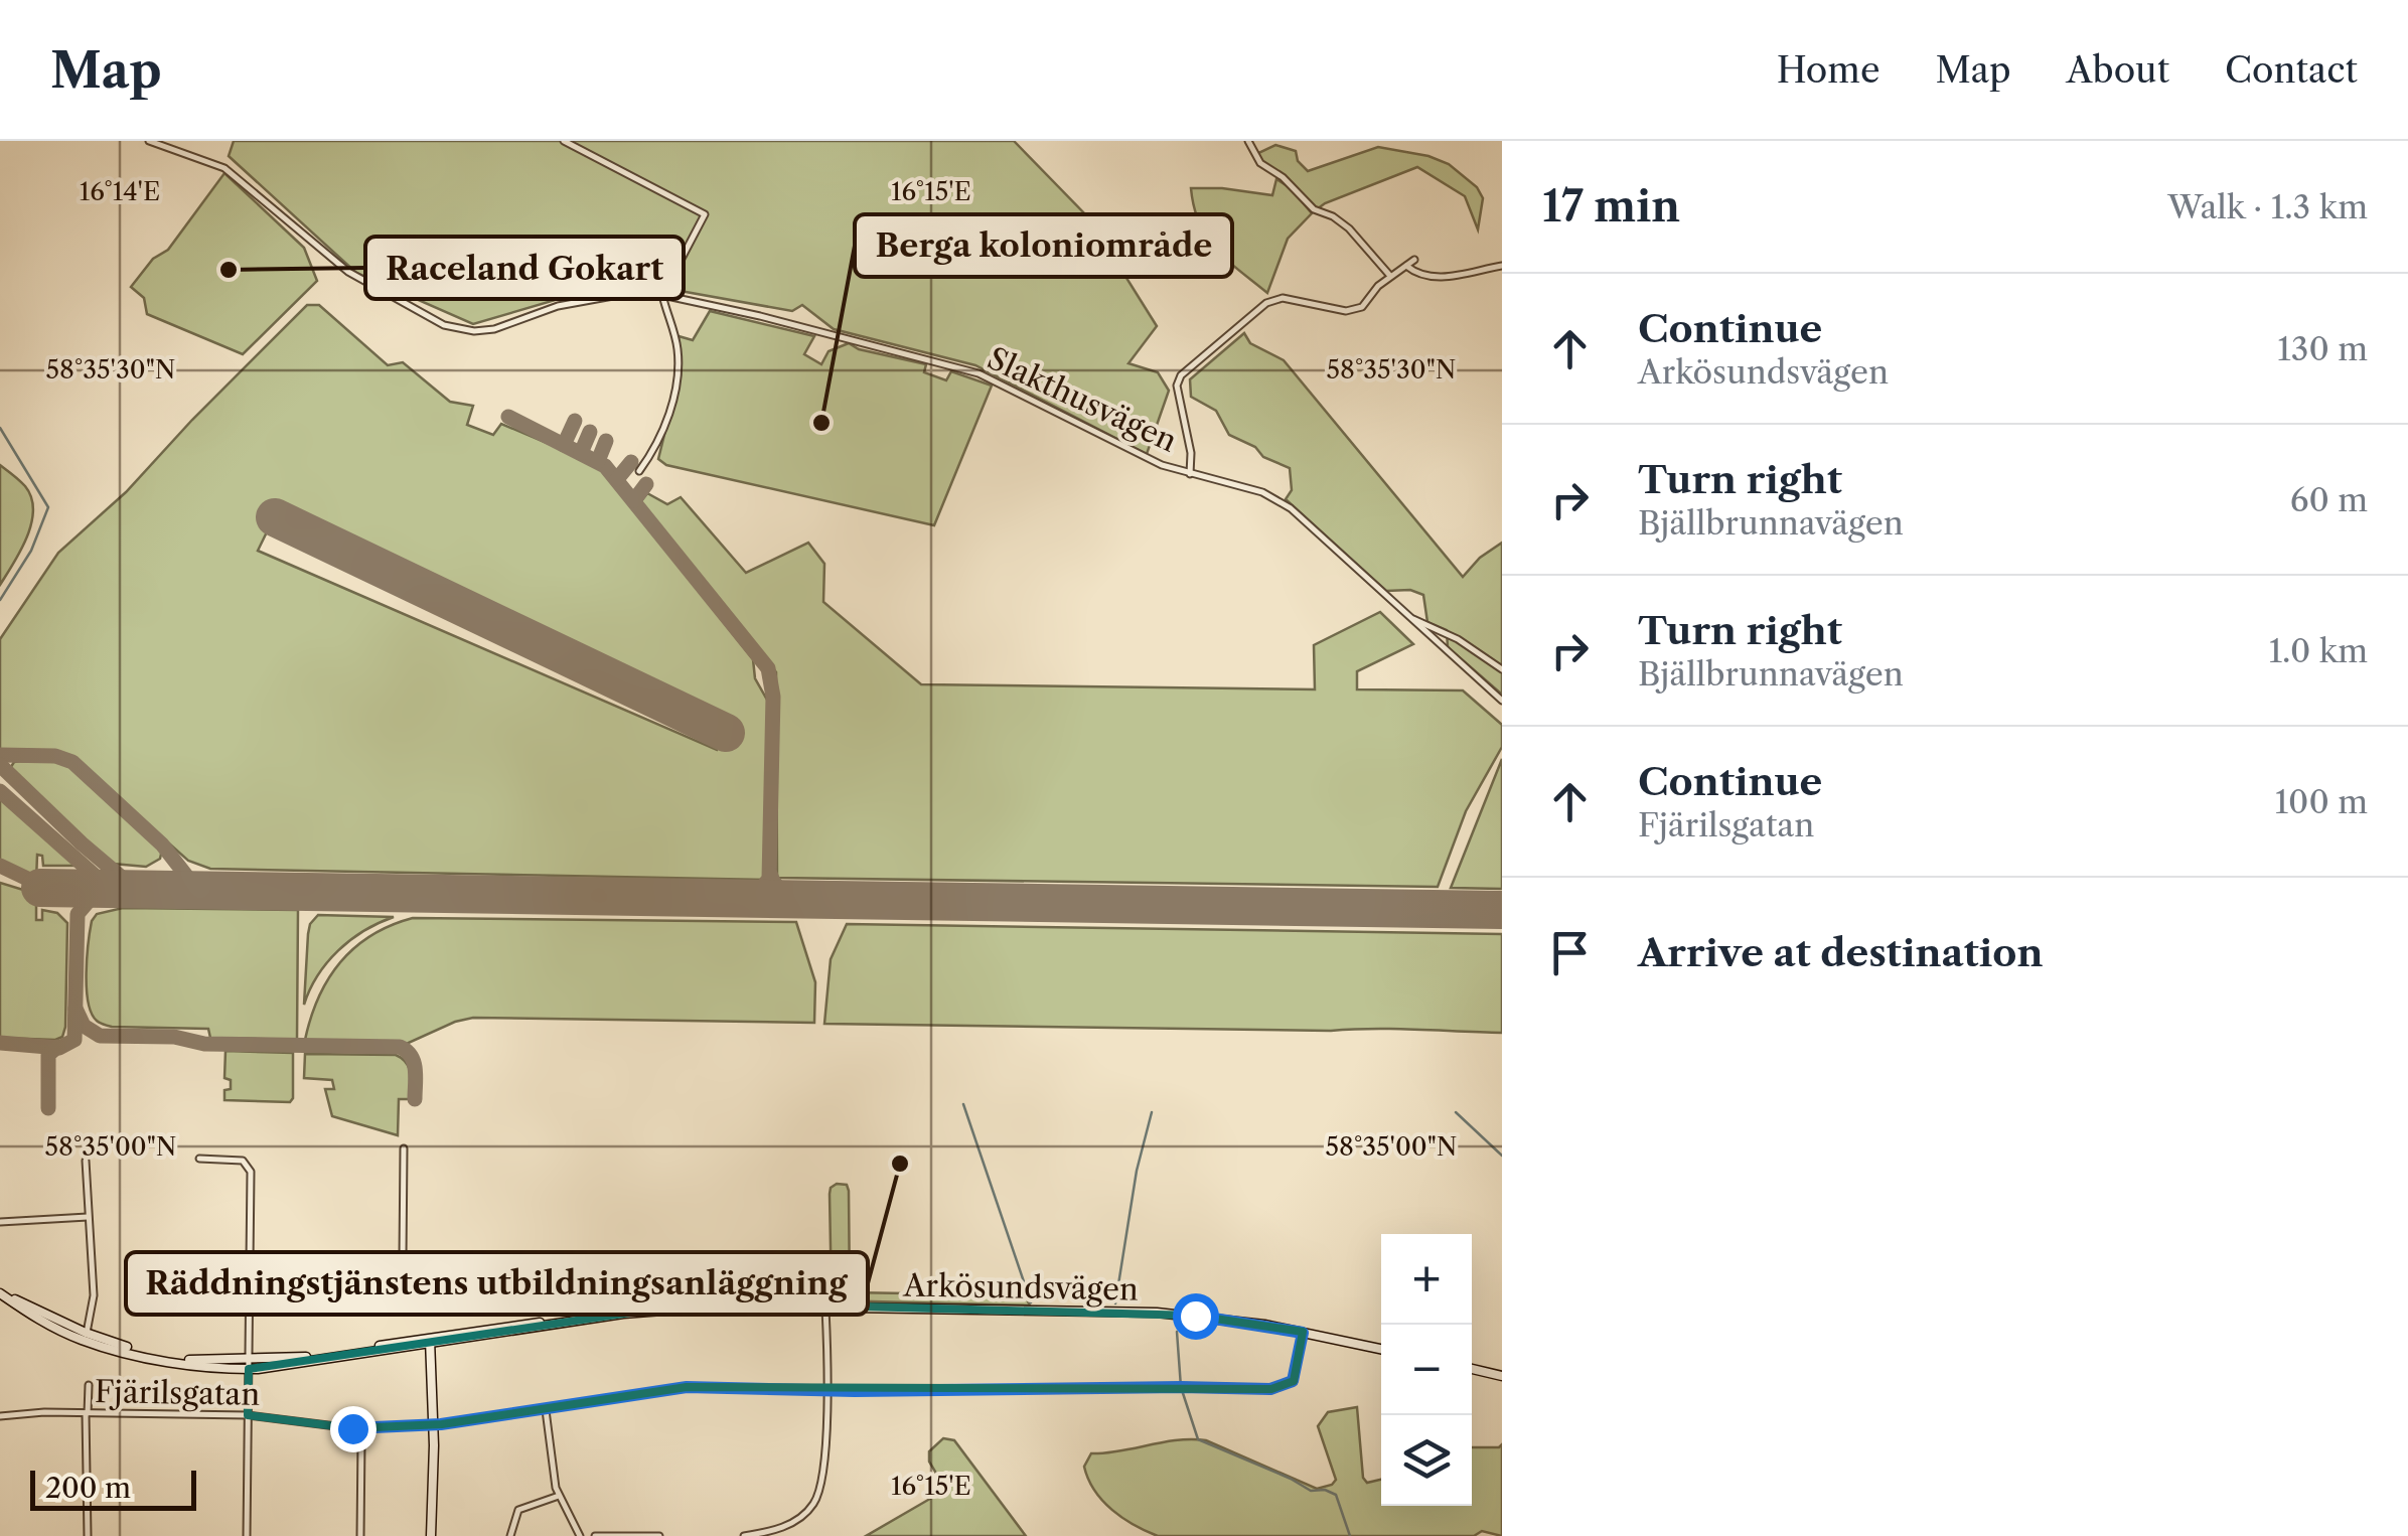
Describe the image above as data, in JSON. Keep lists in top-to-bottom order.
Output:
{
  "streets": {
    "main road": ["Arkösundsvägen"],
    "street": ["Slakthusvägen", "Fjärilsgatan"]
  },
  "crossings": [
    ["Arkösundsvägen", "Fjärilsgatan"]
  ],
  "places": ["Raceland Gokart", "Berga koloniområde", "Räddningstjänstens utbildningsanläggning"],
  "scale_bar": "200 m",
  "page": {
    "header": "Map",
    "nav": [
      "Home",
      "Map",
      "About",
      "Contact"
    ],
    "heading": ["17 min", "Walk · 1.3 km"],
    "list": [
      ["Continue", "Arkösundsvägen", "130 m"],
      ["Turn right", "Bjällbrunnavägen", "60 m"],
      ["Turn right", "Bjällbrunnavägen", "1.0 km"],
      ["Continue", "Fjärilsgatan", "100 m"],
      "Arrive at destination"
    ],
    "map_buttons": ["+", "−"],
    "scale": "200 m"
  },
  "coordinates": [
    "16°14'E",
    "16°15'E",
    "58°35'30\"N",
    "58°35'00\"N"
  ]
}
